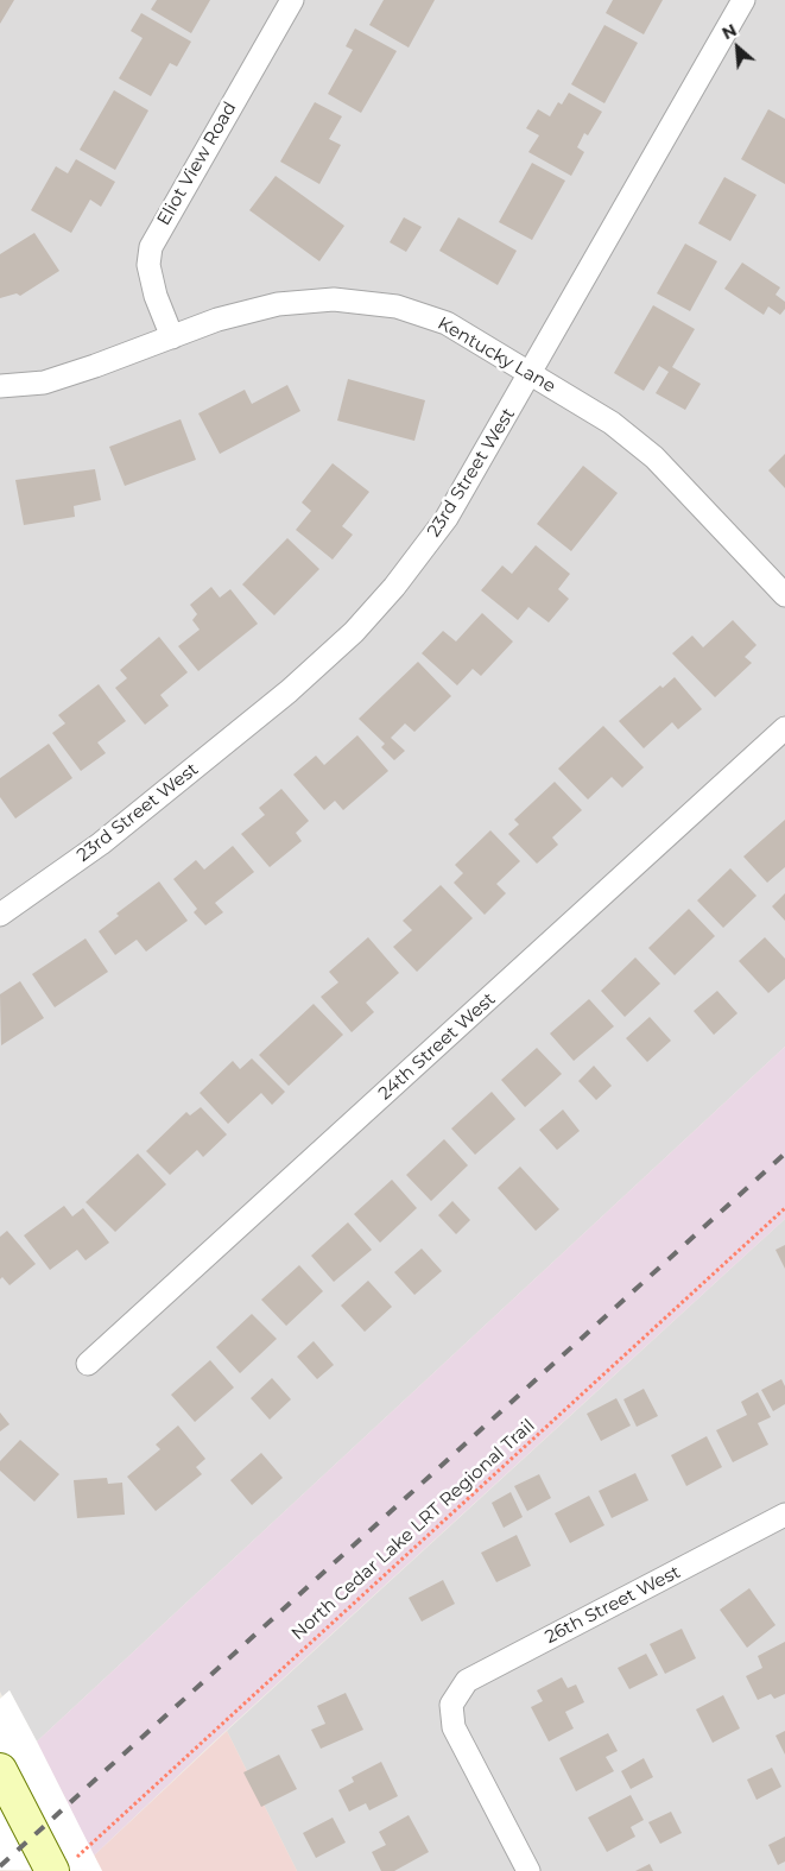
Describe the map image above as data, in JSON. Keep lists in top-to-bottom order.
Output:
{
  "streets": {
    "street": [
      "Eliot View Road",
      "Kentucky Lane",
      "23rd Street West",
      "24th Street West",
      "26th Street West"
    ],
    "path": ["North Cedar Lake LRT Regional Trail"]
  },
  "crossings": [
    ["Eliot View Road", "Kentucky Lane"],
    ["Kentucky Lane", "23rd Street West"]
  ],
  "north": "top left"
}
